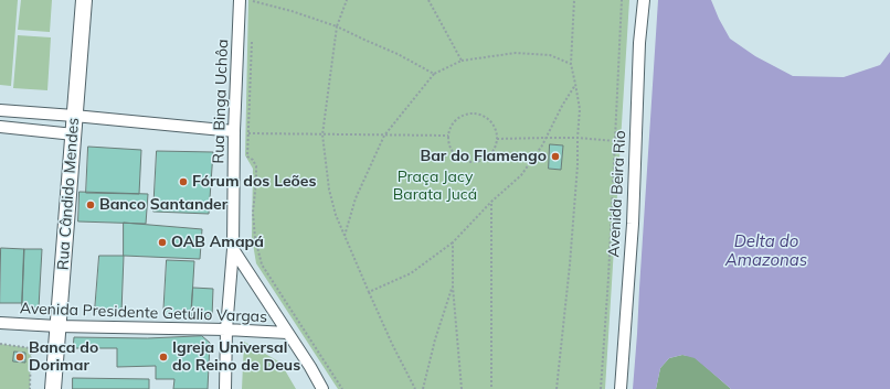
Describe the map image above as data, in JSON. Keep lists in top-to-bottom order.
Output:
{
  "streets": {
    "main road": ["Rua Cândido Mendes"],
    "street": ["Rua Binga Uchôa", "Avenida Beira Rio", "Avenida Presidente Getúlio Vargas"]
  },
  "crossings": [
    ["Rua Binga Uchôa", "Avenida Presidente Getúlio Vargas"],
    ["Rua Cândido Mendes", "Avenida Presidente Getúlio Vargas"]
  ],
  "water": ["Delta do Amazonas"],
  "parks": ["Praça Jacy Barata Jucá"],
  "places": [
    "Bar do Flamengo",
    "Fórum dos Leões",
    "Banco Santander",
    "OAB Amapá",
    "Banca do Dorimar",
    "Igreja Universal do Reino de Deus"
  ]
}
